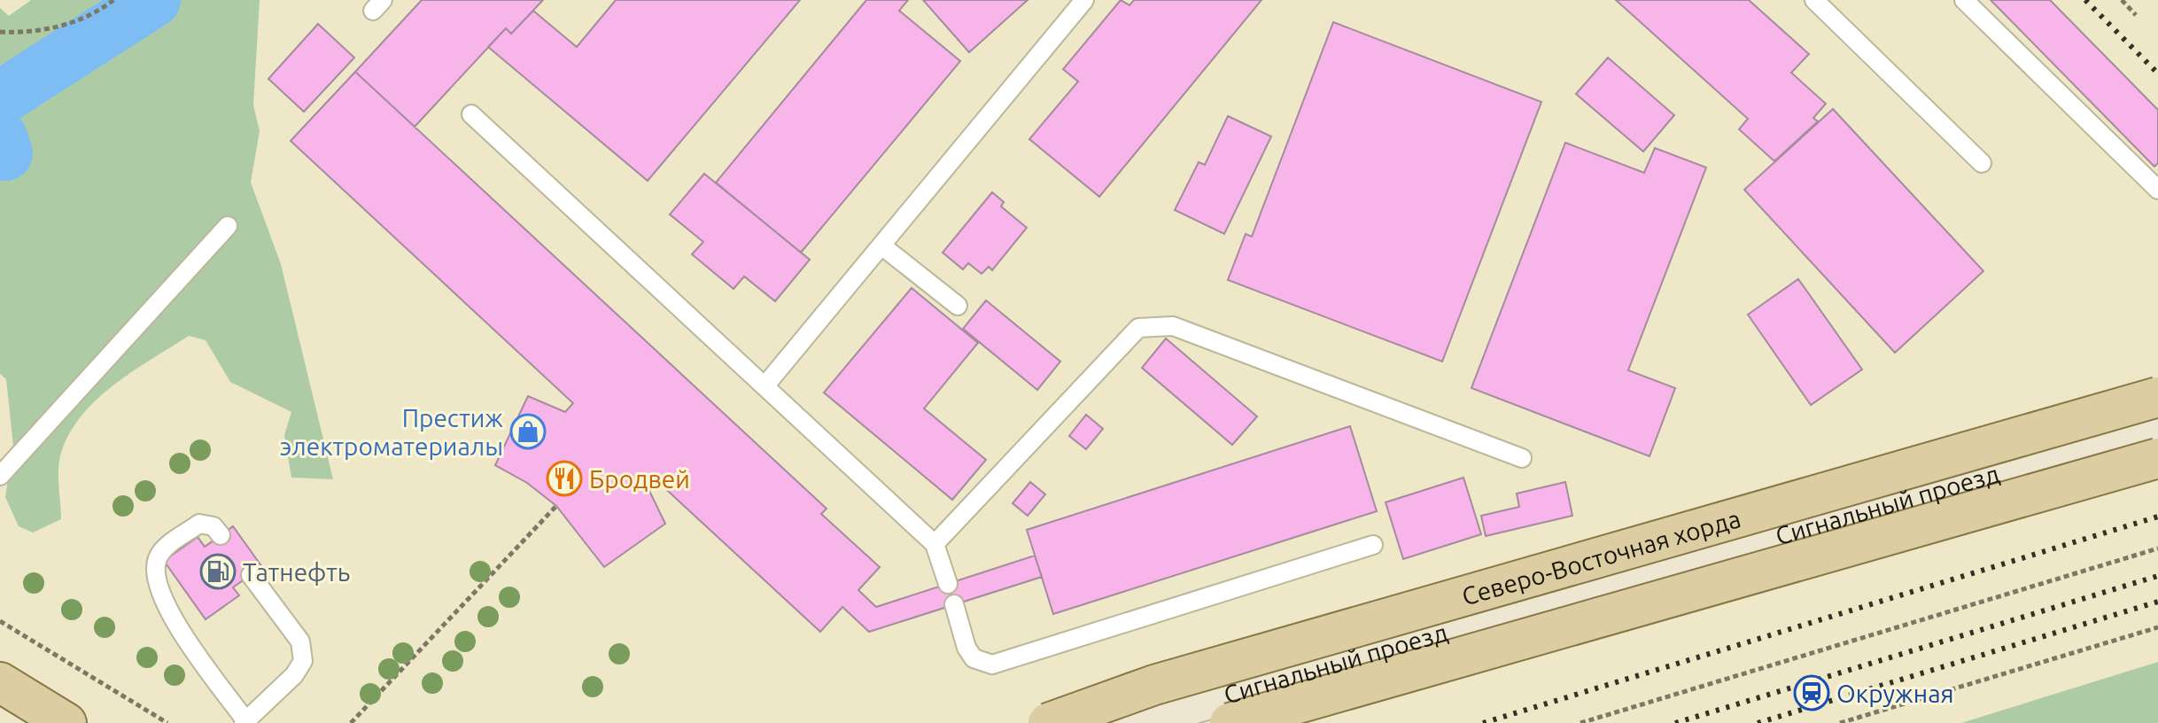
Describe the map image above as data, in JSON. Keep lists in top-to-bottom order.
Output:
{
  "streets": {
    "main road": ["Северо-Восточная хорда"],
    "street": ["Сигнальный проезд"]
  },
  "places": {
    "shop": ["Престиж электроматериалы"],
    "restaurant": ["Бродвей"],
    "fuel station": ["Татнефть"],
    "station": ["Окружная"]
  }
}
